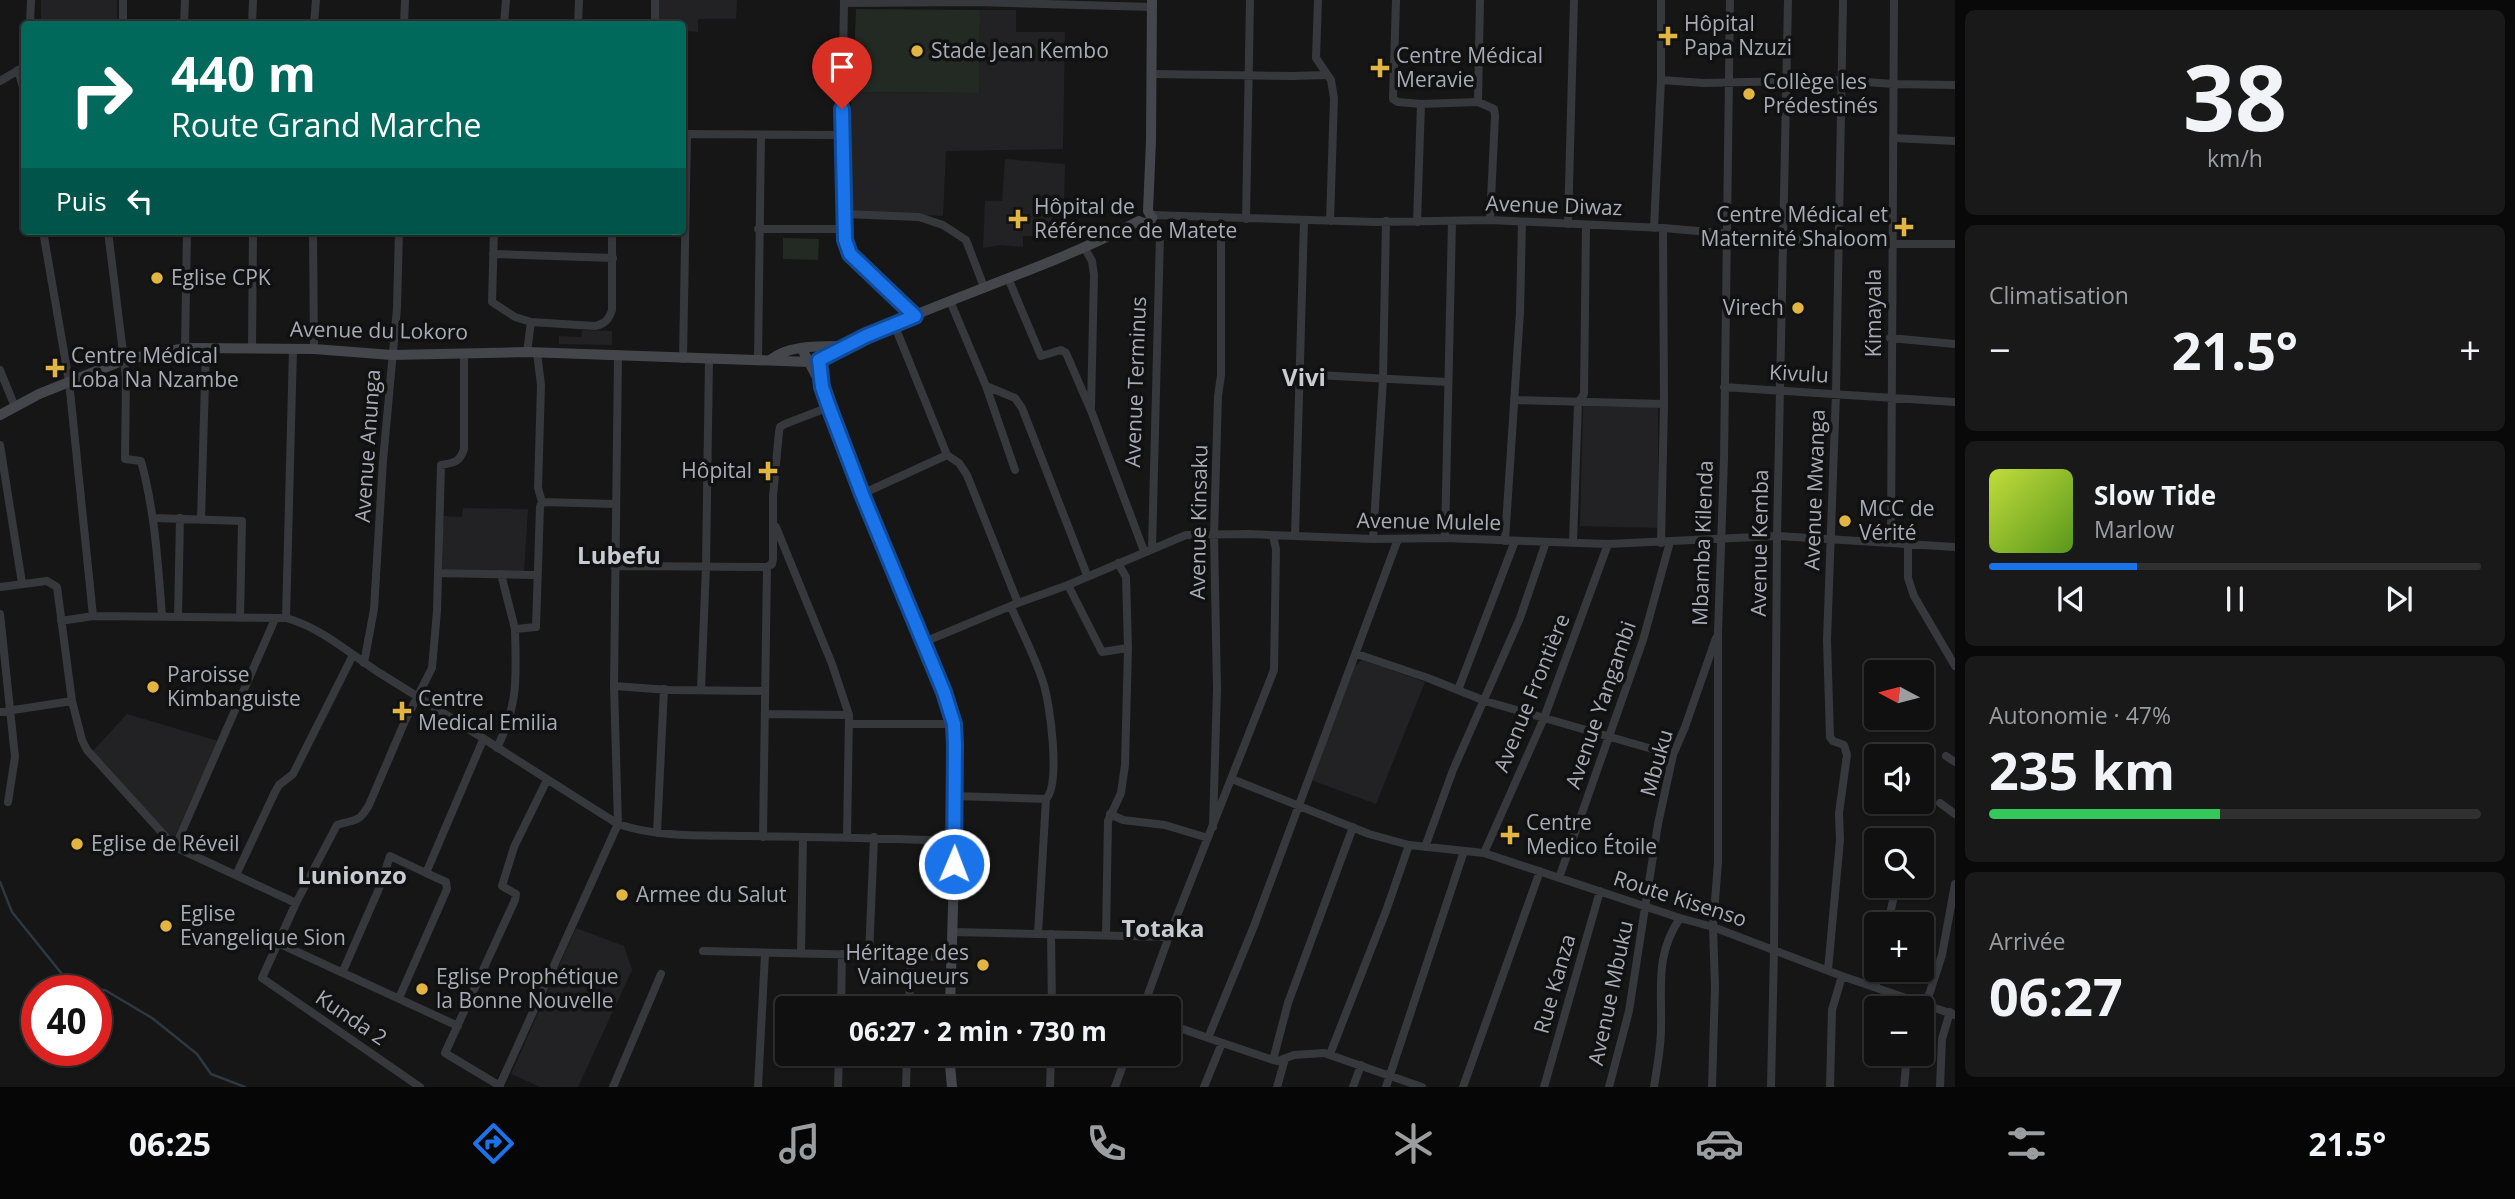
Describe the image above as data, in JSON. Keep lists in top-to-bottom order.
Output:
{
  "streets": {
    "street": [
      "Avenue Diwaz",
      "Kimayala",
      "Avenue du Lokoro",
      "Kivulu",
      "Avenue Terminus",
      "Avenue Anunga",
      "Avenue Mwanga",
      "Avenue Kinsaku",
      "Avenue Mulele",
      "Mbamba Kilenda",
      "Avenue Kemba",
      "Avenue Frontière",
      "Avenue Yangambi",
      "Mbuku",
      "Route Kisenso",
      "Rue Kanza",
      "Avenue Mbuku",
      "Kunda 2"
    ]
  },
  "crossings": [
    ["Avenue Diwaz", "Kimayala"],
    ["Avenue Diwaz", "Avenue Terminus"],
    ["Avenue Diwaz", "Avenue Mwanga"],
    ["Avenue Diwaz", "Avenue Kinsaku"],
    ["Avenue Diwaz", "Mbamba Kilenda"],
    ["Avenue Diwaz", "Avenue Kemba"],
    ["Avenue Diwaz", "Avenue Yangambi"],
    ["Kimayala", "Kivulu"],
    ["Kimayala", "Avenue Mulele"],
    ["Avenue du Lokoro", "Avenue Anunga"],
    ["Kivulu", "Avenue Mwanga"],
    ["Kivulu", "Mbamba Kilenda"],
    ["Kivulu", "Avenue Kemba"],
    ["Avenue Terminus", "Avenue Mulele"],
    ["Avenue Mwanga", "Avenue Mulele"],
    ["Avenue Mwanga", "Route Kisenso"],
    ["Avenue Kinsaku", "Avenue Mulele"],
    ["Avenue Mulele", "Mbamba Kilenda"],
    ["Avenue Mulele", "Avenue Kemba"],
    ["Avenue Mulele", "Avenue Frontière"],
    ["Avenue Mulele", "Avenue Yangambi"],
    ["Mbamba Kilenda", "Mbuku"],
    ["Mbamba Kilenda", "Route Kisenso"],
    ["Avenue Kemba", "Route Kisenso"],
    ["Avenue Frontière", "Route Kisenso"],
    ["Avenue Yangambi", "Route Kisenso"],
    ["Mbuku", "Route Kisenso"],
    ["Mbuku", "Avenue Mbuku"],
    ["Route Kisenso", "Rue Kanza"],
    ["Route Kisenso", "Avenue Mbuku"]
  ],
  "districts": [
    "Vivi",
    "Lubefu",
    "Lunionzo",
    "Totaka"
  ],
  "places": {
    "health": [
      "Hôpital Papa Nzuzi",
      "Centre Médical Meravie",
      "Hôpital de Référence de Matete",
      "Centre Médical et Maternité Shaloom",
      "Centre Médical Loba Na Nzambe",
      "Hôpital",
      "Centre Medical Emilia",
      "Centre Medico Étoile"
    ],
    "other": [
      "Stade Jean Kembo",
      "Collège les Prédestinés",
      "Eglise CPK",
      "Virech",
      "MCC de Vérité",
      "Paroisse Kimbanguiste",
      "Eglise de Réveil",
      "Armee du Salut",
      "Eglise Evangelique Sion",
      "Héritage des Vainqueurs",
      "Eglise Prophétique la Bonne Nouvelle"
    ]
  },
  "north": "left",
  "page": {
    "tile": [
      ["38", "km/h"],
      "Climatisation",
      ["Autonomie · 47%", "235 km"],
      ["Arrivée", "06:27"]
    ],
    "turn": ["440 m", "Route Grand Marche"],
    "then": "Puis",
    "heat": ["−", "21.5°", "+"],
    "song": ["Slow Tide", "Marlow"],
    "map_buttons": ["+", "−"],
    "limit": "40",
    "trip": "06:27 · 2 min · 730 m",
    "tabs": ["06:25", "21.5°"]
  }
}
